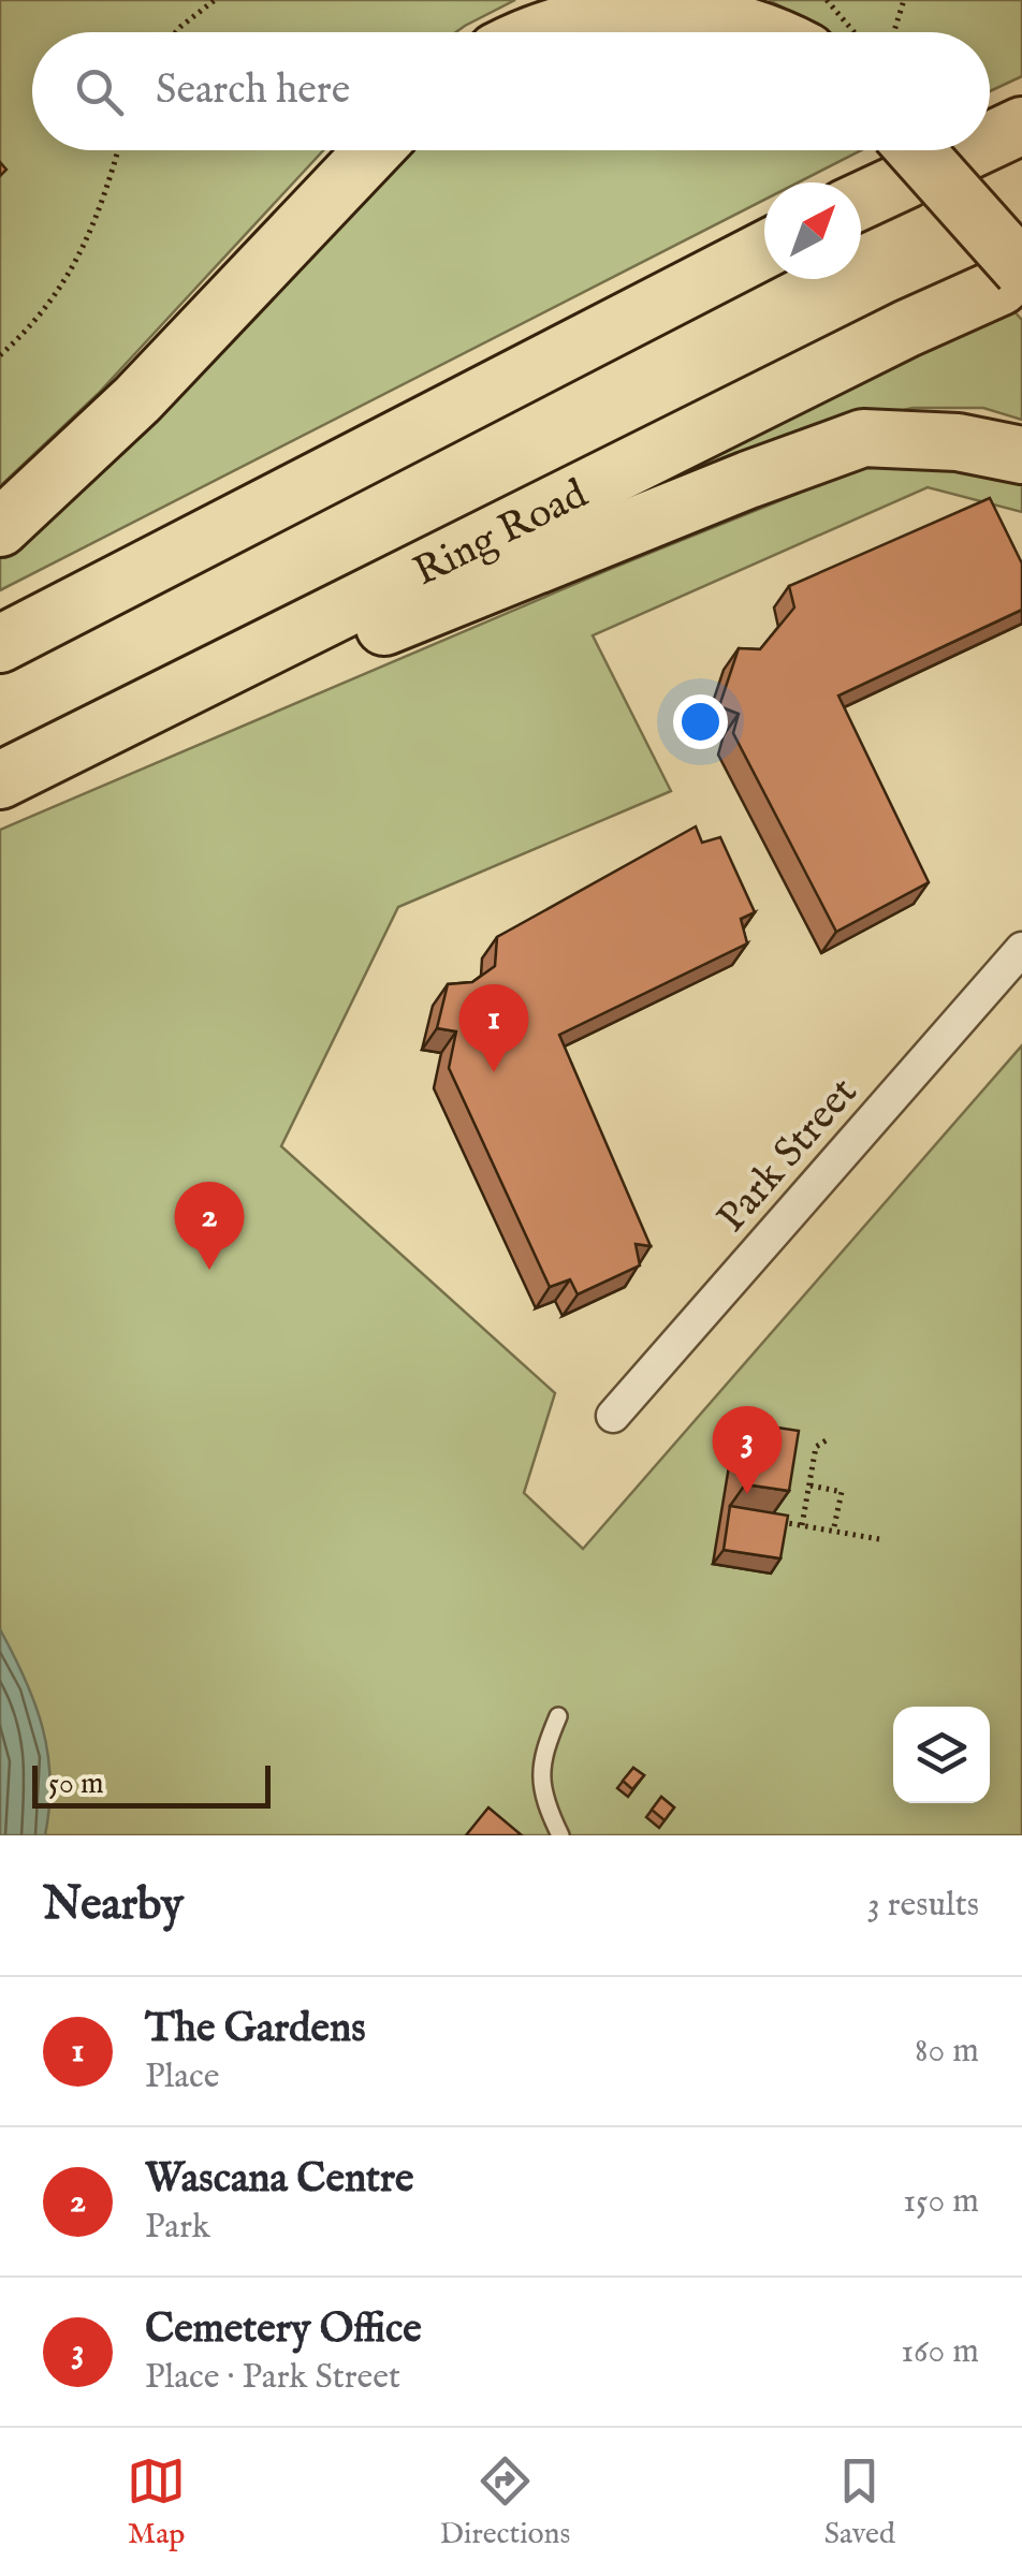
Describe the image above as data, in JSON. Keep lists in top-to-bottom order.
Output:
{
  "streets": {
    "highway": ["Ring Road"],
    "street": ["Park Street"]
  },
  "scale_bar": "50 m",
  "north": "top right",
  "page": {
    "search": "Search here",
    "pins": ["1", "2", "3"],
    "scale": "50 m",
    "heading": ["Nearby", "3 results"],
    "list": [
      {
        "mark": "1",
        "name": "The Gardens",
        "note": "Place",
        "value": "80 m"
      },
      {
        "mark": "2",
        "name": "Wascana Centre",
        "note": "Park",
        "value": "150 m"
      },
      {
        "mark": "3",
        "name": "Cemetery Office",
        "note": "Place · Park Street",
        "value": "160 m"
      }
    ],
    "nav": ["Map", "Directions", "Saved"]
  }
}
